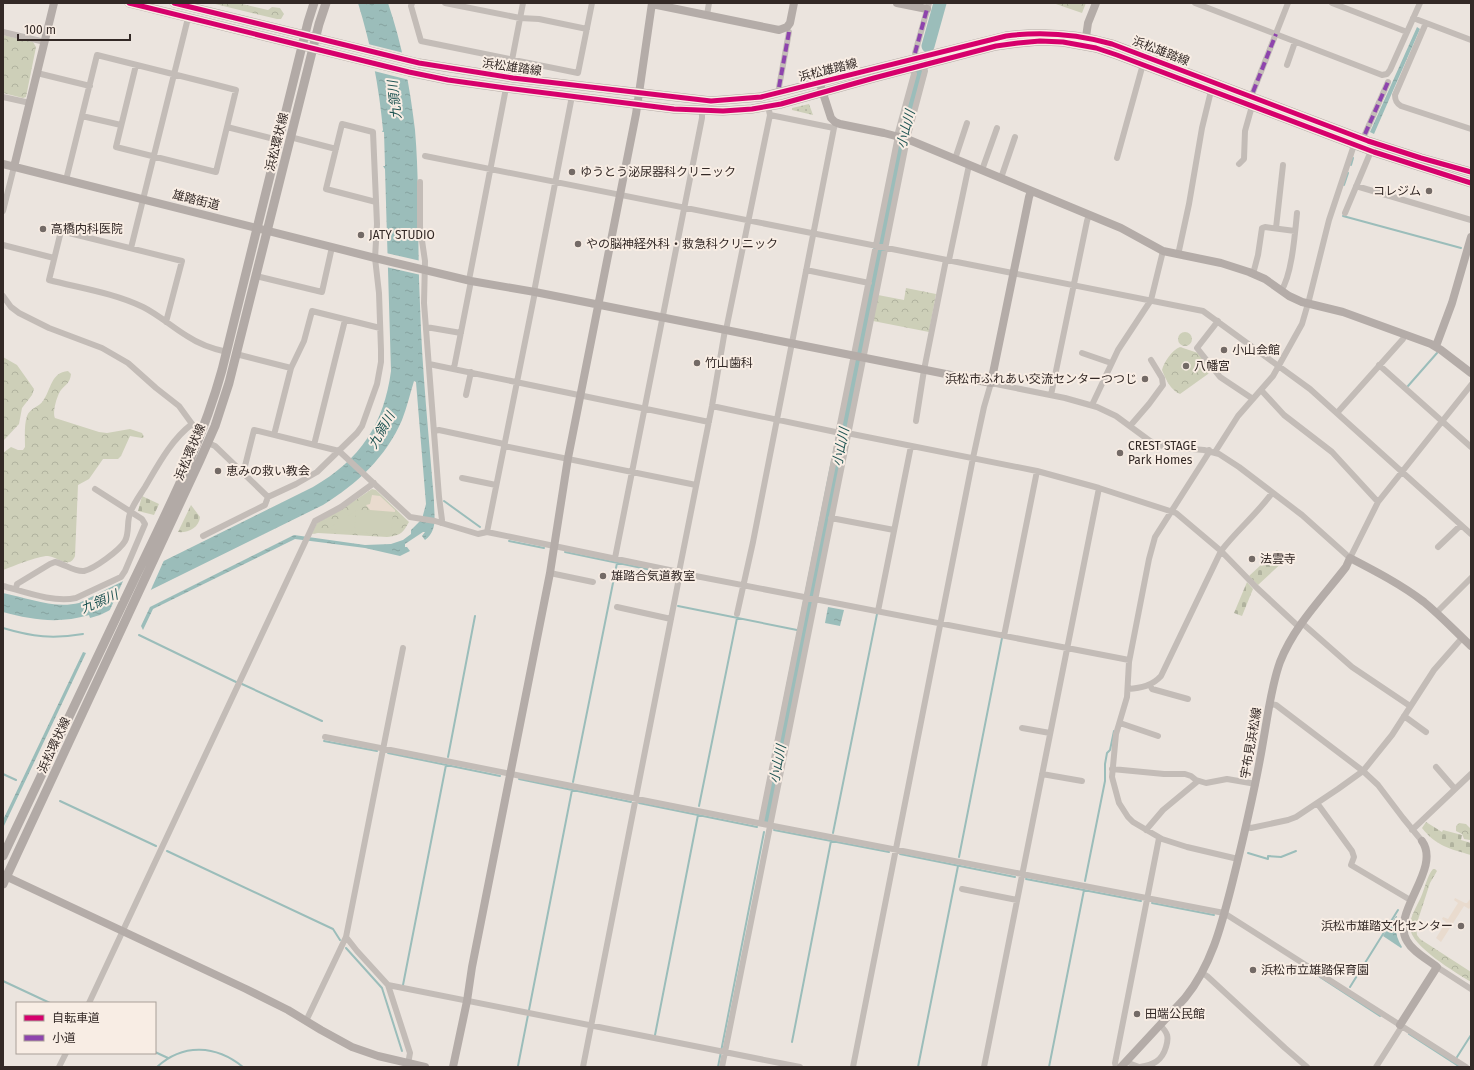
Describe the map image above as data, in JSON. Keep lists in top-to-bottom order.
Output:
{
  "streets": {
    "main road": ["浜松雄踏線", "浜松環状線"],
    "street": ["雄踏街道", "宇布見浜松線"]
  },
  "crossings": [
    ["浜松雄踏線", "浜松環状線"],
    ["浜松環状線", "雄踏街道"]
  ],
  "water": ["九領川", "小山川"],
  "places": [
    "ゆうとう泌尿器科クリニック",
    "コレジム",
    "高橋内科医院",
    "JATY STUDIO",
    "やの脳神経外科・救急科クリニック",
    "小山会館",
    "竹山歯科",
    "八幡宮",
    "浜松市ふれあい交流センターつつじ",
    "CREST STAGE Park Homes",
    "恵みの救い教会",
    "法雲寺",
    "雄踏合気道教室",
    "浜松市雄踏文化センター",
    "浜松市立雄踏保育園",
    "田端公民館"
  ],
  "legend": ["自転車道", "小道"],
  "scale_bar": "100 m"
}
